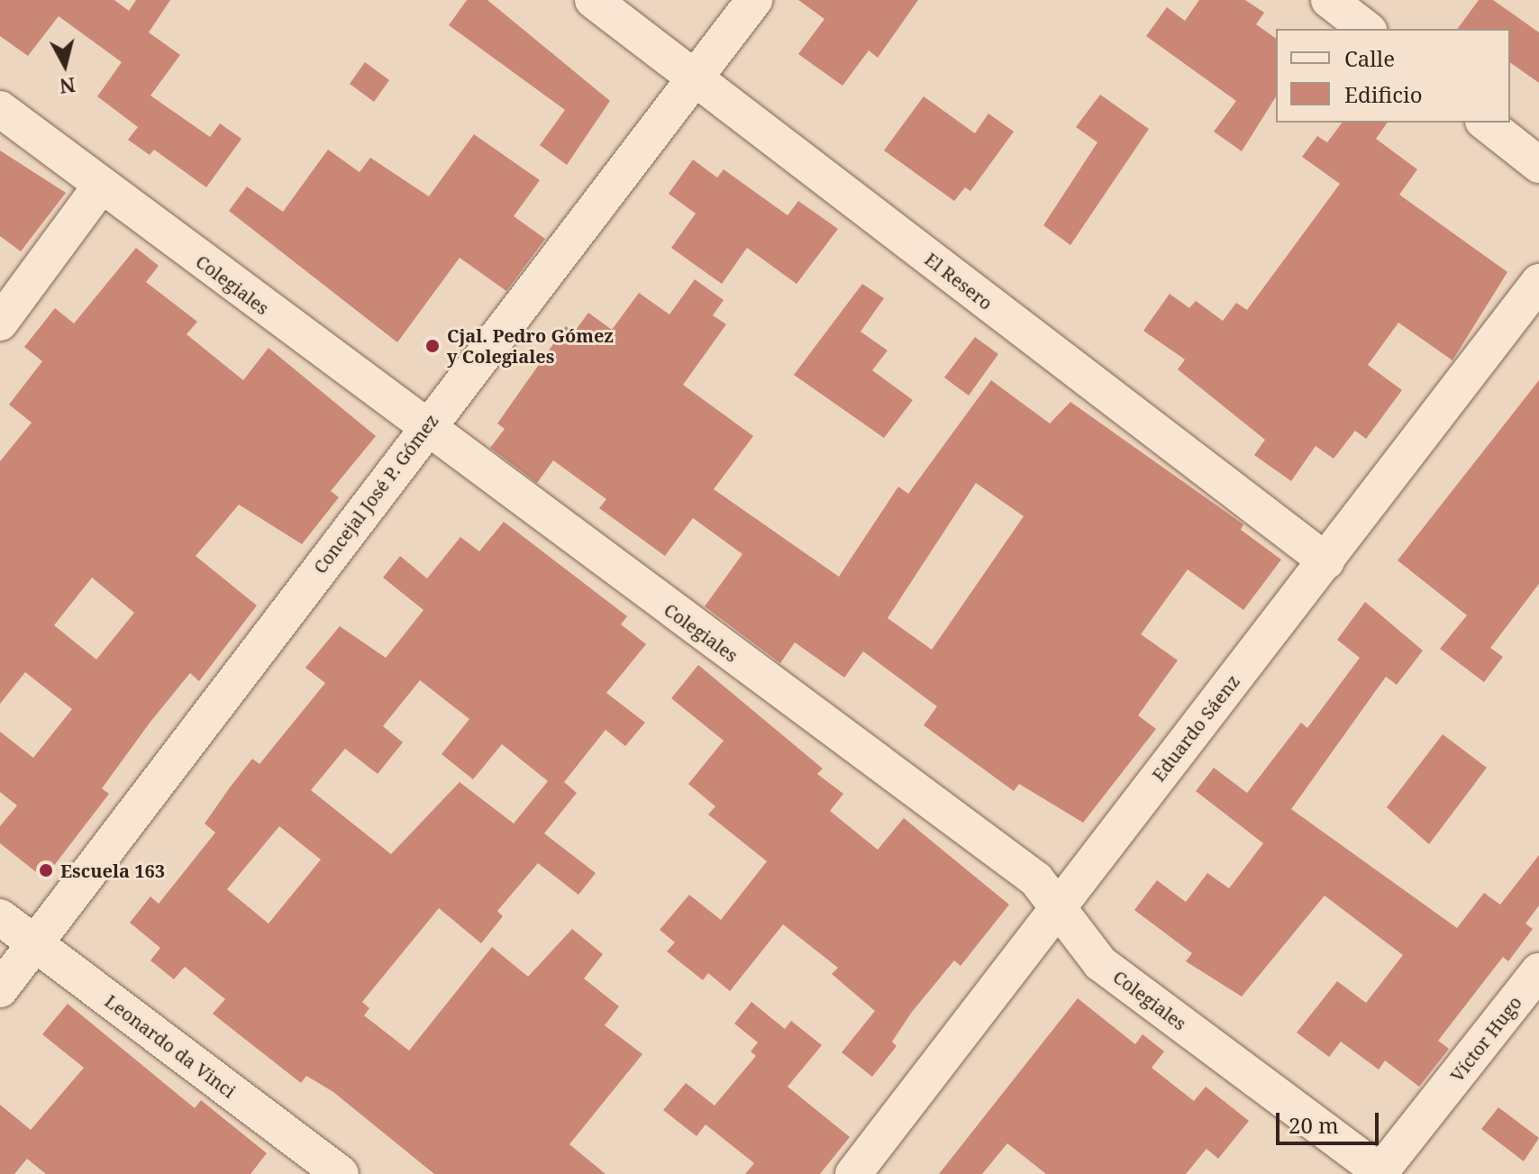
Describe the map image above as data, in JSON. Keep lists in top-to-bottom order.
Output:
{
  "streets": {
    "street": [
      "El Resero",
      "Colegiales",
      "Concejal José P. Gómez",
      "Eduardo Sáenz",
      "Víctor Hugo",
      "Leonardo da Vinci"
    ]
  },
  "crossings": [
    ["El Resero", "Concejal José P. Gómez"],
    ["El Resero", "Eduardo Sáenz"],
    ["Colegiales", "Concejal José P. Gómez"],
    ["Colegiales", "Eduardo Sáenz"],
    ["Colegiales", "Víctor Hugo"],
    ["Concejal José P. Gómez", "Leonardo da Vinci"]
  ],
  "places": ["Cjal. Pedro Gómez y Colegiales", "Escuela 163"],
  "legend": ["Calle", "Edificio"],
  "scale_bar": "20 m",
  "north": "bottom"
}
